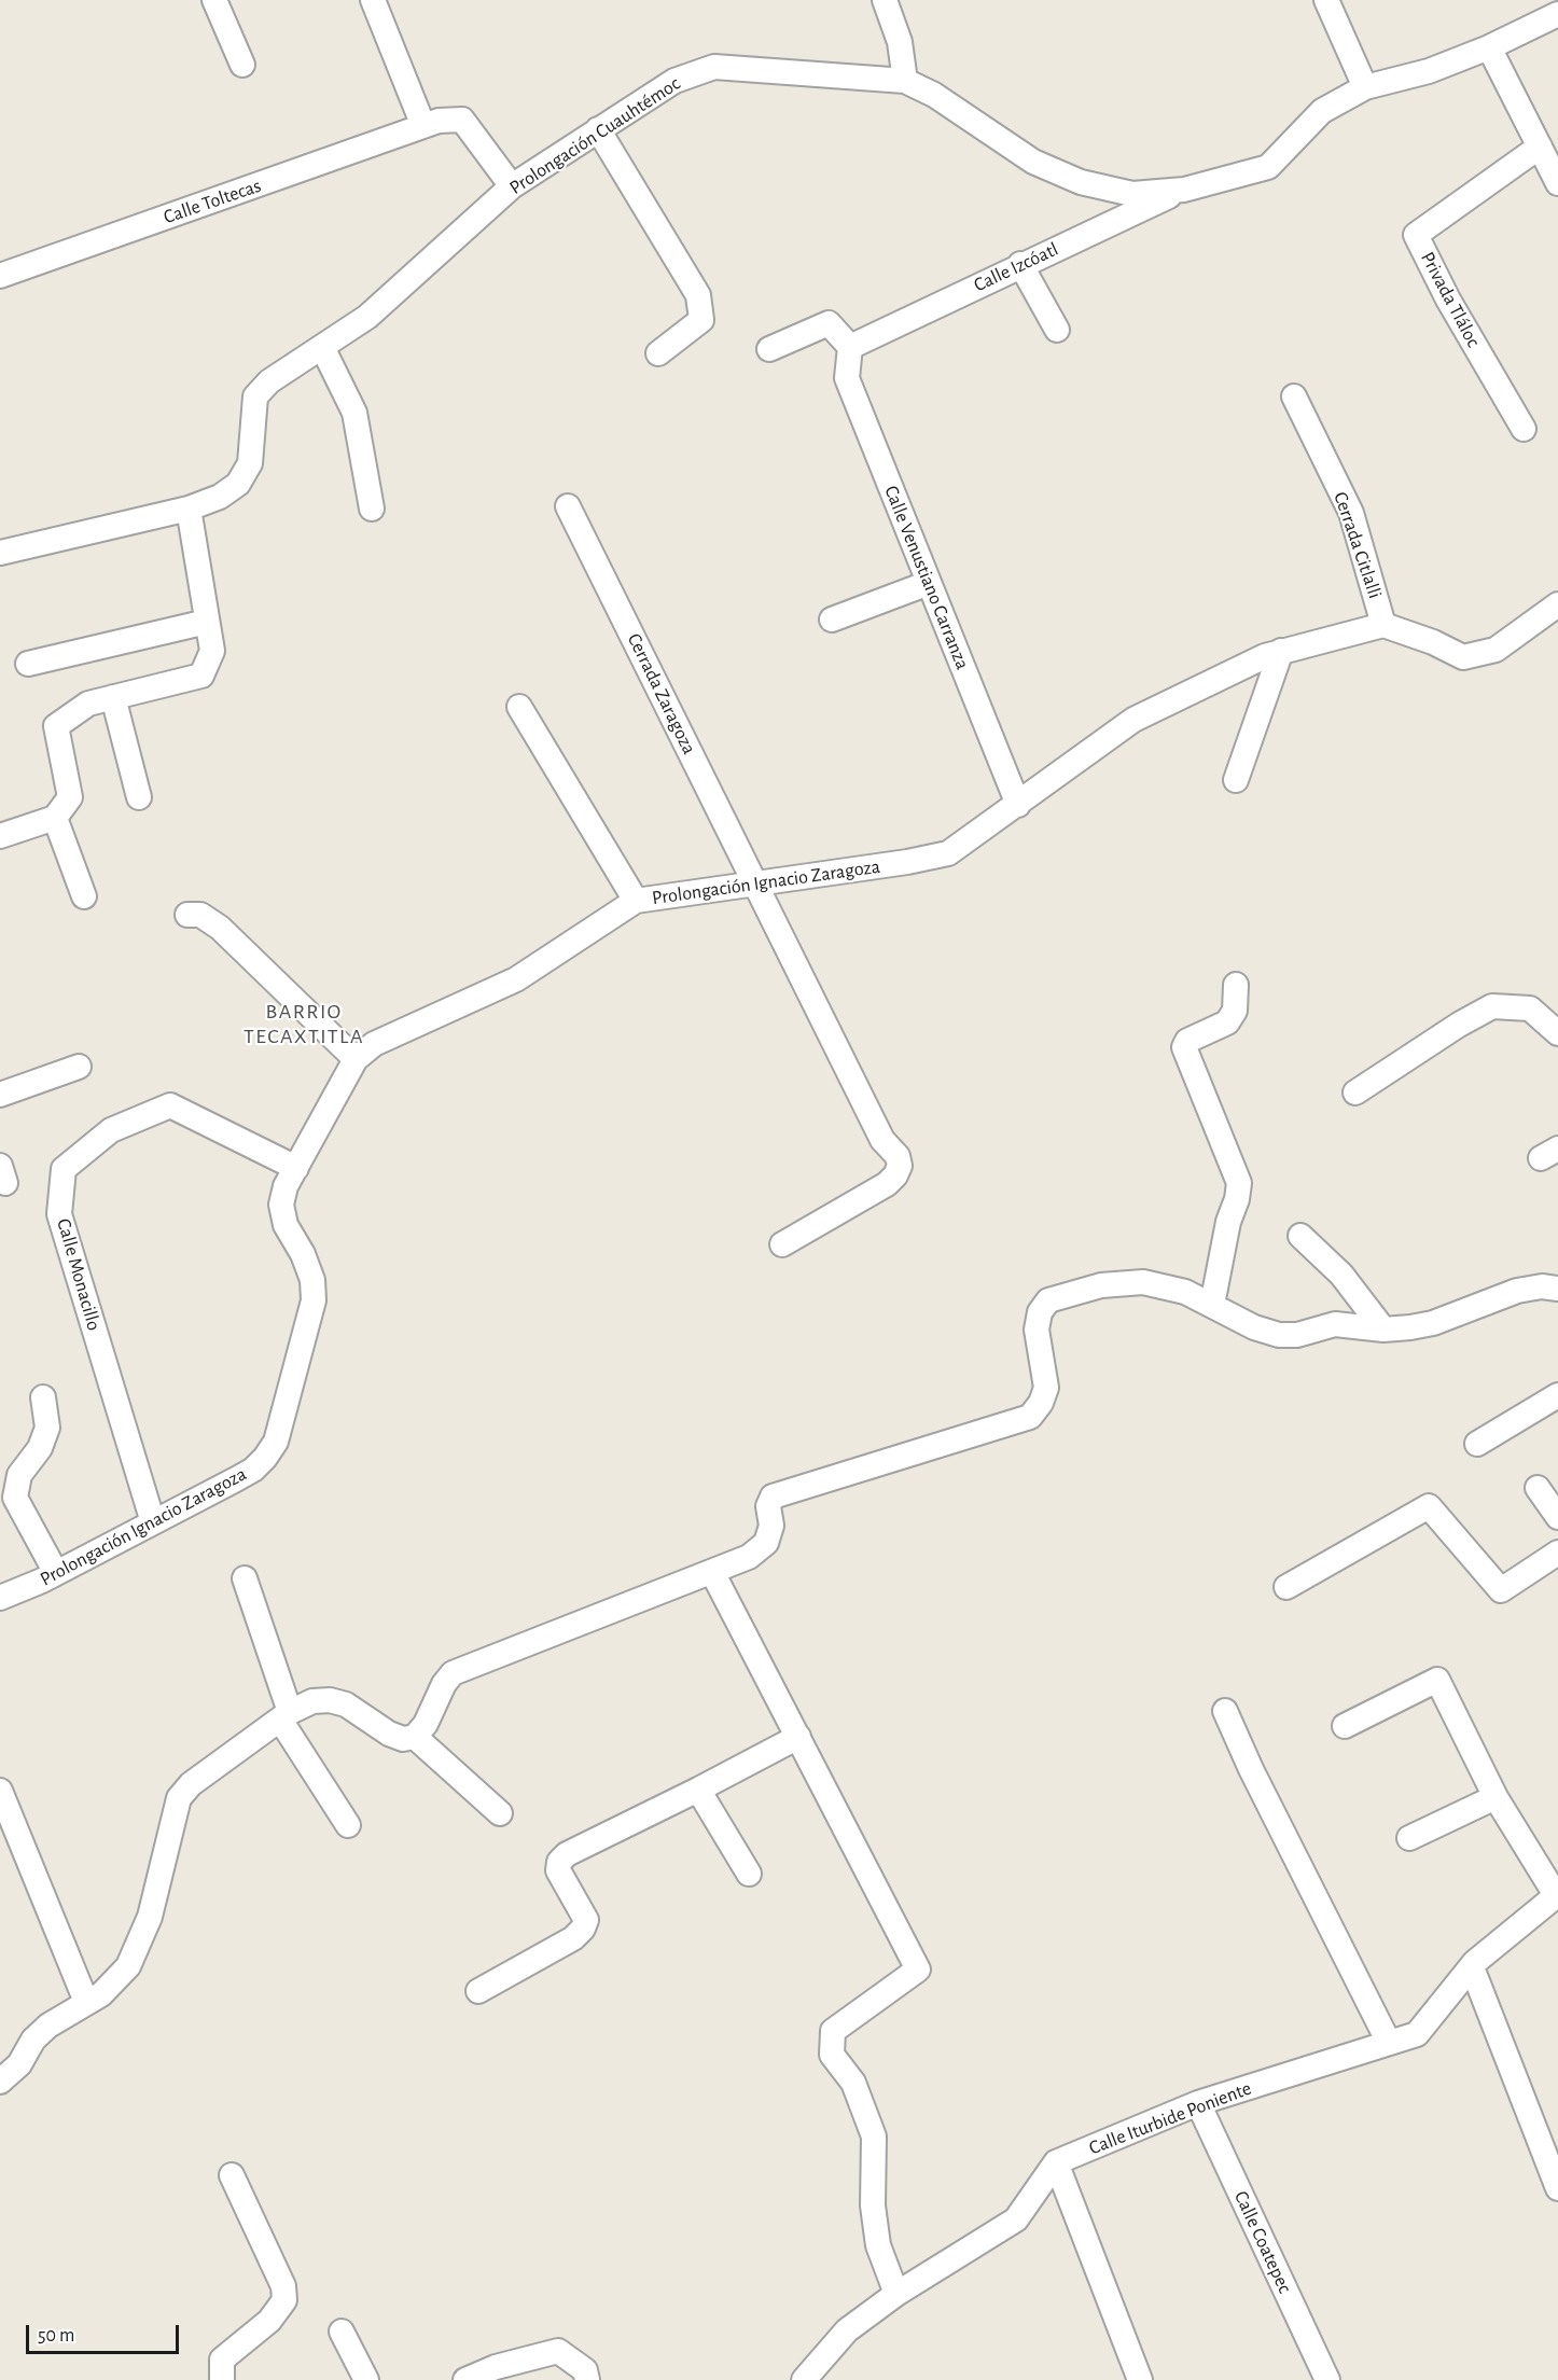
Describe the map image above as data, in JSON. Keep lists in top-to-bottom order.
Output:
{
  "streets": {
    "street": [
      "Prolongación Cuauhtémoc",
      "Calle Toltecas",
      "Calle Izcóatl",
      "Privada Tláloc",
      "Cerrada Citlalli",
      "Calle Venustiano Carranza",
      "Cerrada Zaragoza",
      "Prolongación Ignacio Zaragoza",
      "Calle Monacillo",
      "Calle Iturbide Poniente",
      "Calle Coatepec"
    ]
  },
  "crossings": [
    ["Prolongación Cuauhtémoc", "Calle Toltecas"],
    ["Prolongación Cuauhtémoc", "Calle Izcóatl"],
    ["Calle Izcóatl", "Calle Venustiano Carranza"],
    ["Cerrada Citlalli", "Prolongación Ignacio Zaragoza"],
    ["Calle Venustiano Carranza", "Prolongación Ignacio Zaragoza"],
    ["Cerrada Zaragoza", "Prolongación Ignacio Zaragoza"],
    ["Prolongación Ignacio Zaragoza", "Calle Monacillo"],
    ["Calle Iturbide Poniente", "Calle Coatepec"]
  ],
  "districts": ["BARRIO TECAXTITLA"],
  "scale_bar": "50 m"
}
